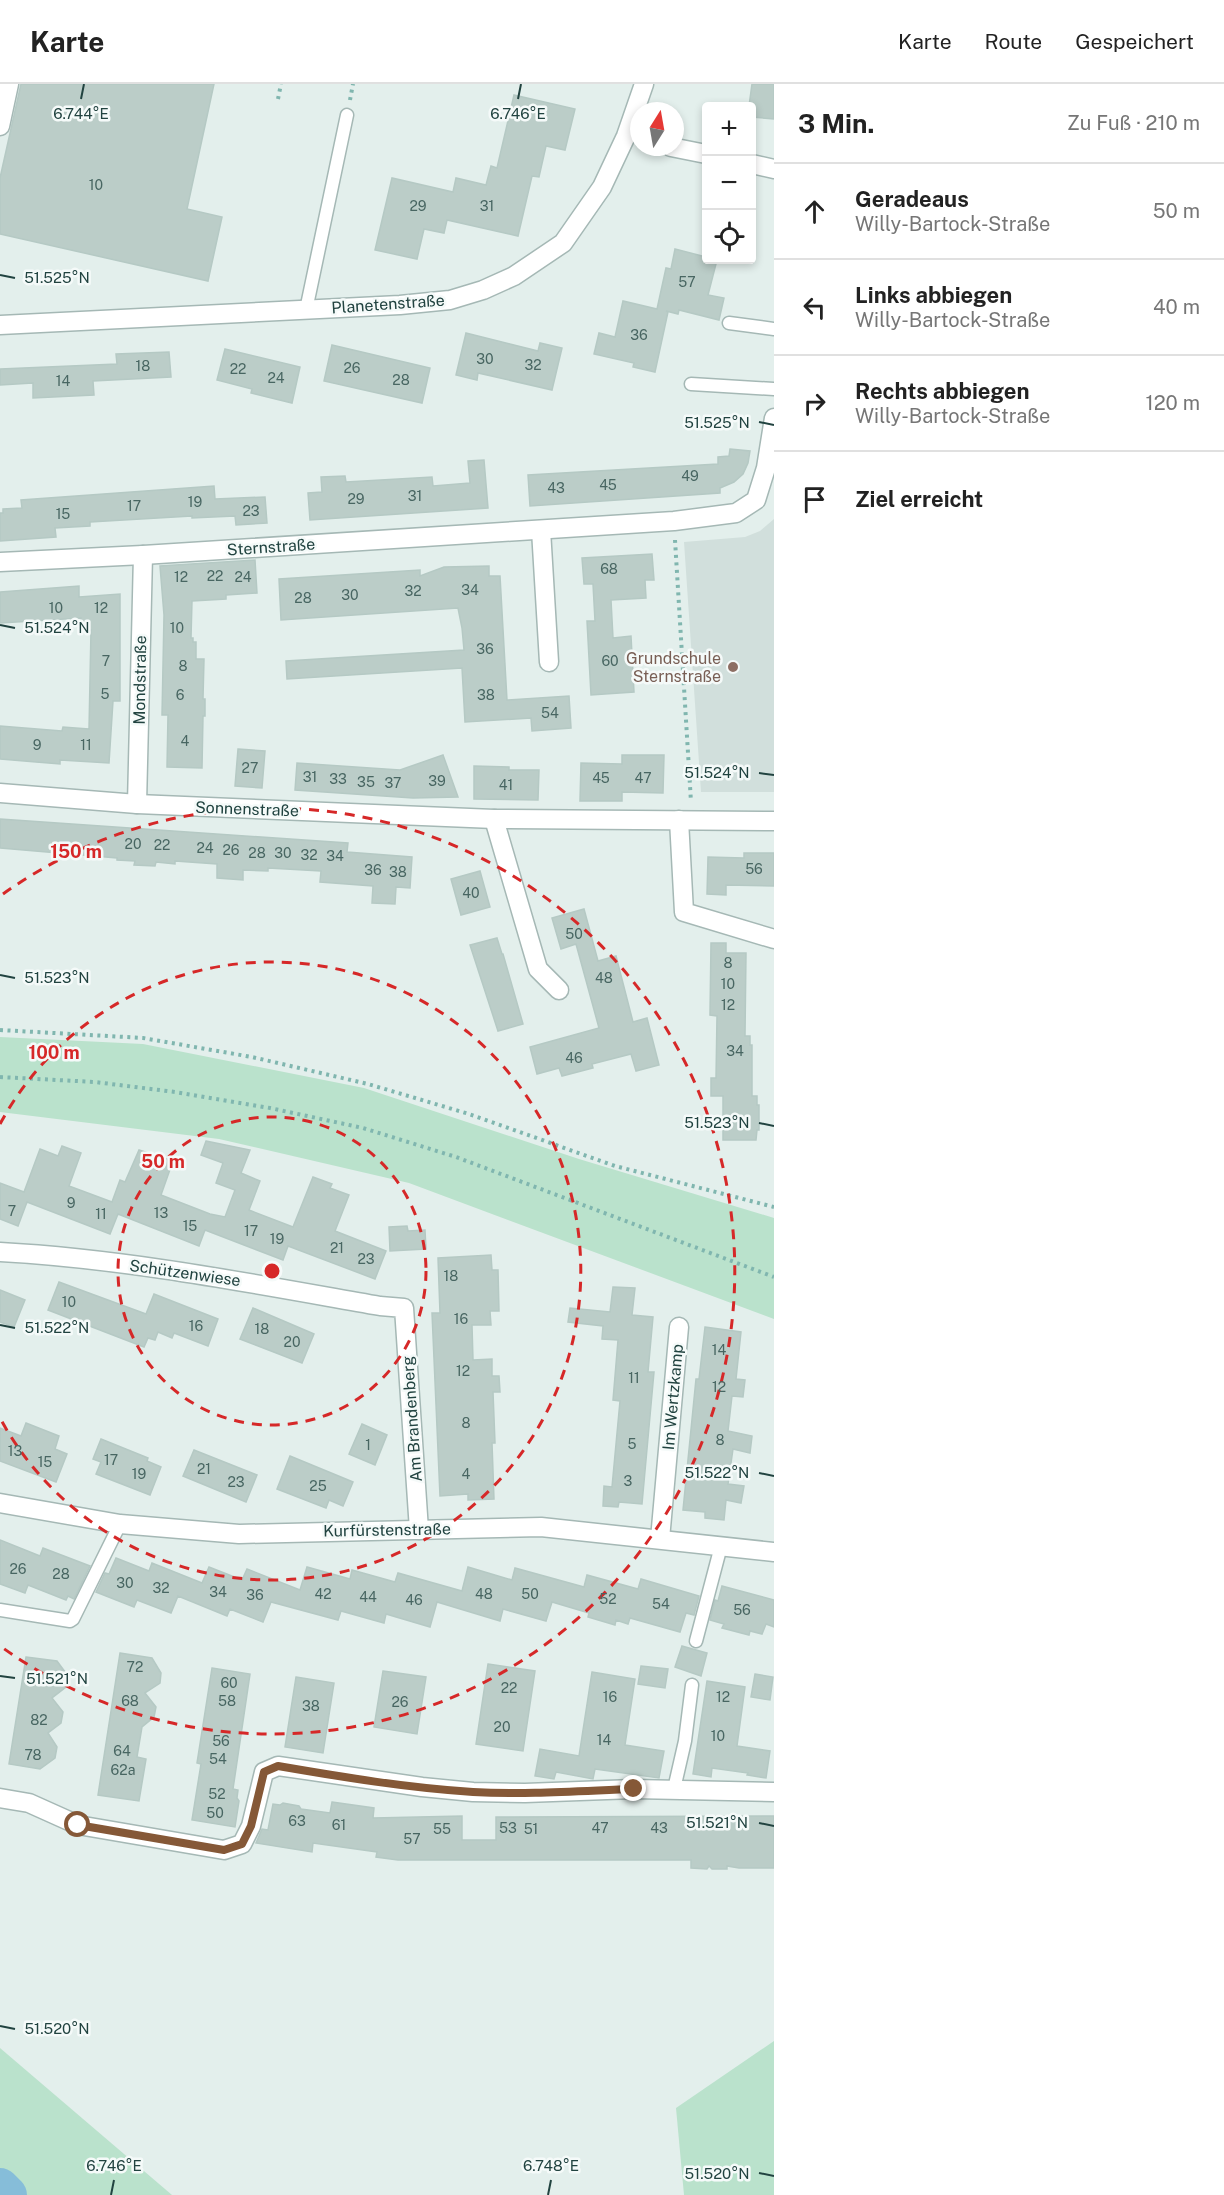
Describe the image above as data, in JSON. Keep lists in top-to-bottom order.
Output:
{
  "streets": {
    "street": [
      "Planetenstraße",
      "Sternstraße",
      "Mondstraße",
      "Sonnenstraße",
      "Schützenwiese",
      "Im Wertzkamp",
      "Am Brandenberg",
      "Kurfürstenstraße"
    ]
  },
  "crossings": [
    ["Sternstraße", "Mondstraße"],
    ["Mondstraße", "Sonnenstraße"],
    ["Schützenwiese", "Am Brandenberg"],
    ["Im Wertzkamp", "Kurfürstenstraße"],
    ["Am Brandenberg", "Kurfürstenstraße"]
  ],
  "places": ["Grundschule Sternstraße"],
  "house_numbers": [
    "10",
    "29",
    "31",
    "57",
    "36",
    "30",
    "32",
    "18",
    "26",
    "22",
    "24",
    "28",
    "14",
    "49",
    "45",
    "43",
    "31",
    "29",
    "19",
    "17",
    "23",
    "15",
    "68",
    "22",
    "12",
    "24",
    "34",
    "32",
    "30",
    "28",
    "10",
    "12",
    "10",
    "36",
    "7",
    "60",
    "8",
    "5",
    "6",
    "38",
    "54",
    "4",
    "9",
    "11",
    "27",
    "31",
    "45",
    "47",
    "33",
    "39",
    "35",
    "37",
    "41",
    "20",
    "22",
    "24",
    "26",
    "28",
    "30",
    "32",
    "34",
    "56",
    "36",
    "38",
    "40",
    "50",
    "8",
    "48",
    "10",
    "12",
    "34",
    "46",
    "9",
    "7",
    "13",
    "11",
    "15",
    "17",
    "19",
    "21",
    "23",
    "18",
    "10",
    "16",
    "16",
    "18",
    "20",
    "14",
    "12",
    "11",
    "12",
    "8",
    "8",
    "5",
    "1",
    "13",
    "17",
    "15",
    "21",
    "19",
    "4",
    "3",
    "23",
    "25",
    "26",
    "28",
    "30",
    "32",
    "34",
    "42",
    "48",
    "50",
    "36",
    "44",
    "52",
    "46",
    "54",
    "56",
    "72",
    "60",
    "22",
    "16",
    "12",
    "68",
    "58",
    "26",
    "38",
    "82",
    "20",
    "10",
    "14",
    "56",
    "64",
    "78",
    "54",
    "62a",
    "52",
    "50",
    "63",
    "61",
    "53",
    "47",
    "43",
    "55",
    "51",
    "57"
  ],
  "north": "top",
  "page": {
    "header": "Karte",
    "nav": ["Karte", "Route", "Gespeichert"],
    "heading": ["3 Min.", "Zu Fuß · 210 m"],
    "map_buttons": ["+", "−"],
    "list": [
      ["Geradeaus", "Willy-Bartock-Straße", "50 m"],
      ["Links abbiegen", "Willy-Bartock-Straße", "40 m"],
      ["Rechts abbiegen", "Willy-Bartock-Straße", "120 m"],
      "Ziel erreicht"
    ]
  },
  "coordinates": [
    "6.744°E",
    "6.746°E",
    "51.525°N",
    "51.524°N",
    "51.523°N",
    "51.522°N",
    "51.521°N",
    "51.520°N",
    "6.748°E"
  ],
  "rings": ["150 m", "100 m", "50 m"]
}
